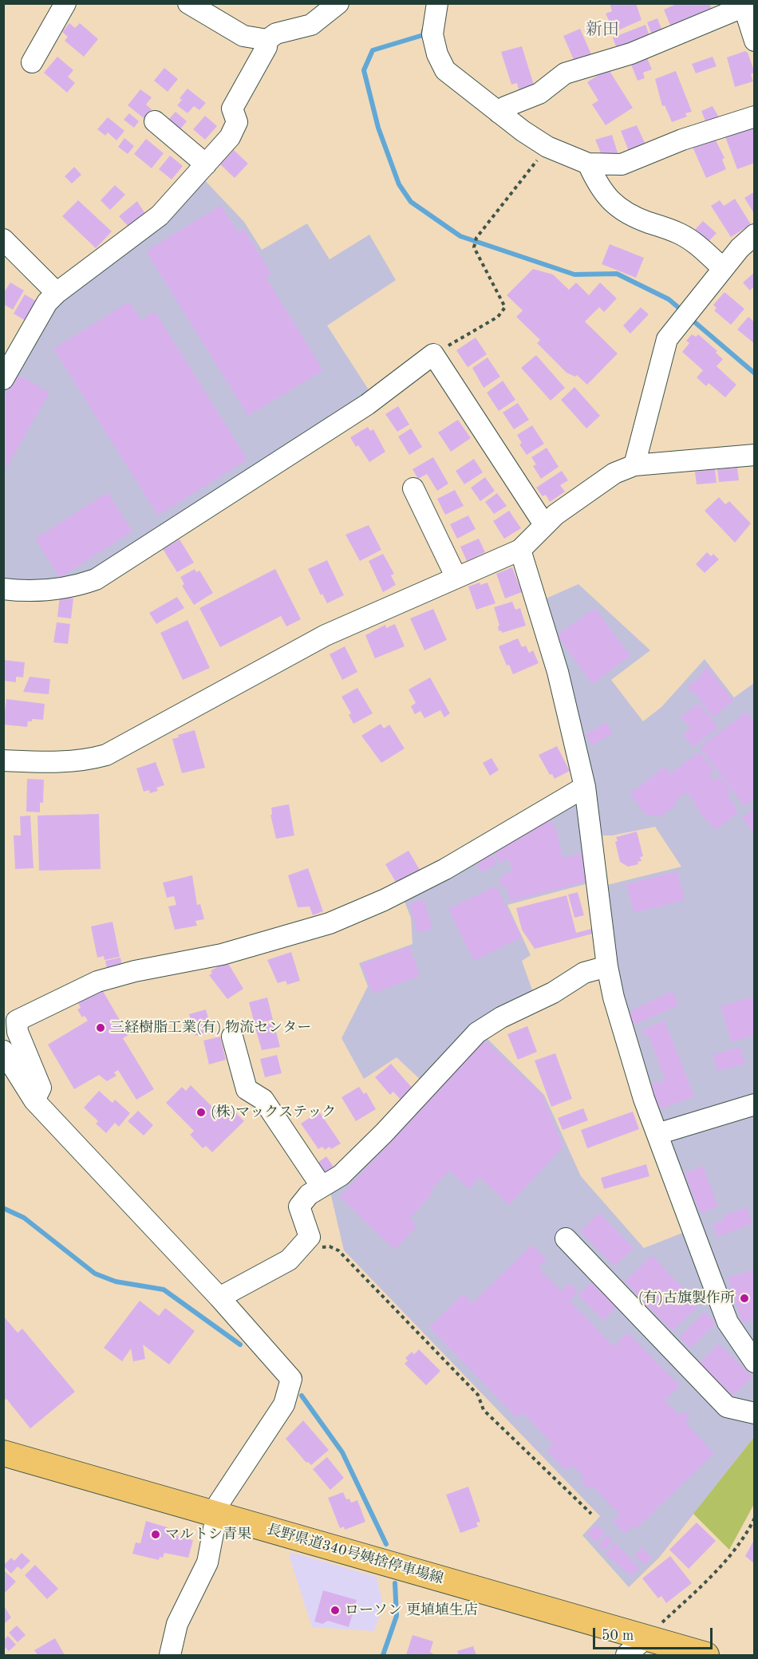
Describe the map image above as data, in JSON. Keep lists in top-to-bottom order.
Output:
{
  "streets": {
    "main road": ["長野県道340号姨捨停車場線"]
  },
  "districts": ["新田"],
  "places": [
    "三経樹脂工業(有) 物流センター",
    "(株)マックステック",
    "(有)古旗製作所",
    "マルトシ青果",
    "ローソン 更埴埴生店"
  ],
  "scale_bar": "50 m"
}
